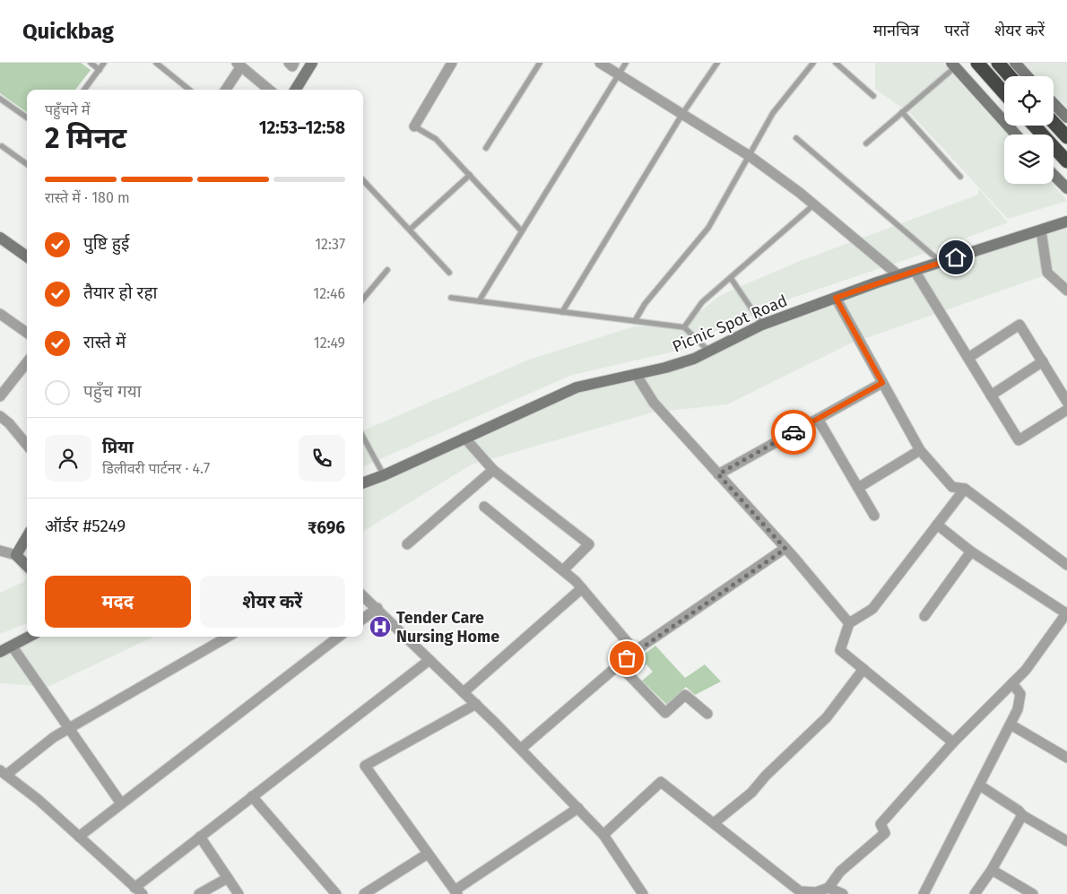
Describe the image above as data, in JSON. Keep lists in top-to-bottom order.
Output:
{
  "streets": {
    "street": ["Picnic Spot Road"]
  },
  "places": {
    "hospital": ["Tender Care Nursing Home"]
  },
  "page": {
    "header": "Quickbag",
    "nav": ["मानचित्र", "परतें", "शेयर करें"],
    "heading": ["2 मिनट", "पहुँचने में", "12:53–12:58"],
    "panel": [
      "प्रिया",
      "डिलीवरी पार्टनर · 4.7",
      "ऑर्डर #5249",
      "₹696"
    ],
    "bar": "रास्ते में · 180 m",
    "list": [
      ["पुष्टि हुई", "12:37"],
      ["तैयार हो रहा", "12:46"],
      ["रास्ते में", "12:49"],
      "पहुँच गया"
    ],
    "buttons": ["मदद", "शेयर करें"]
  }
}
